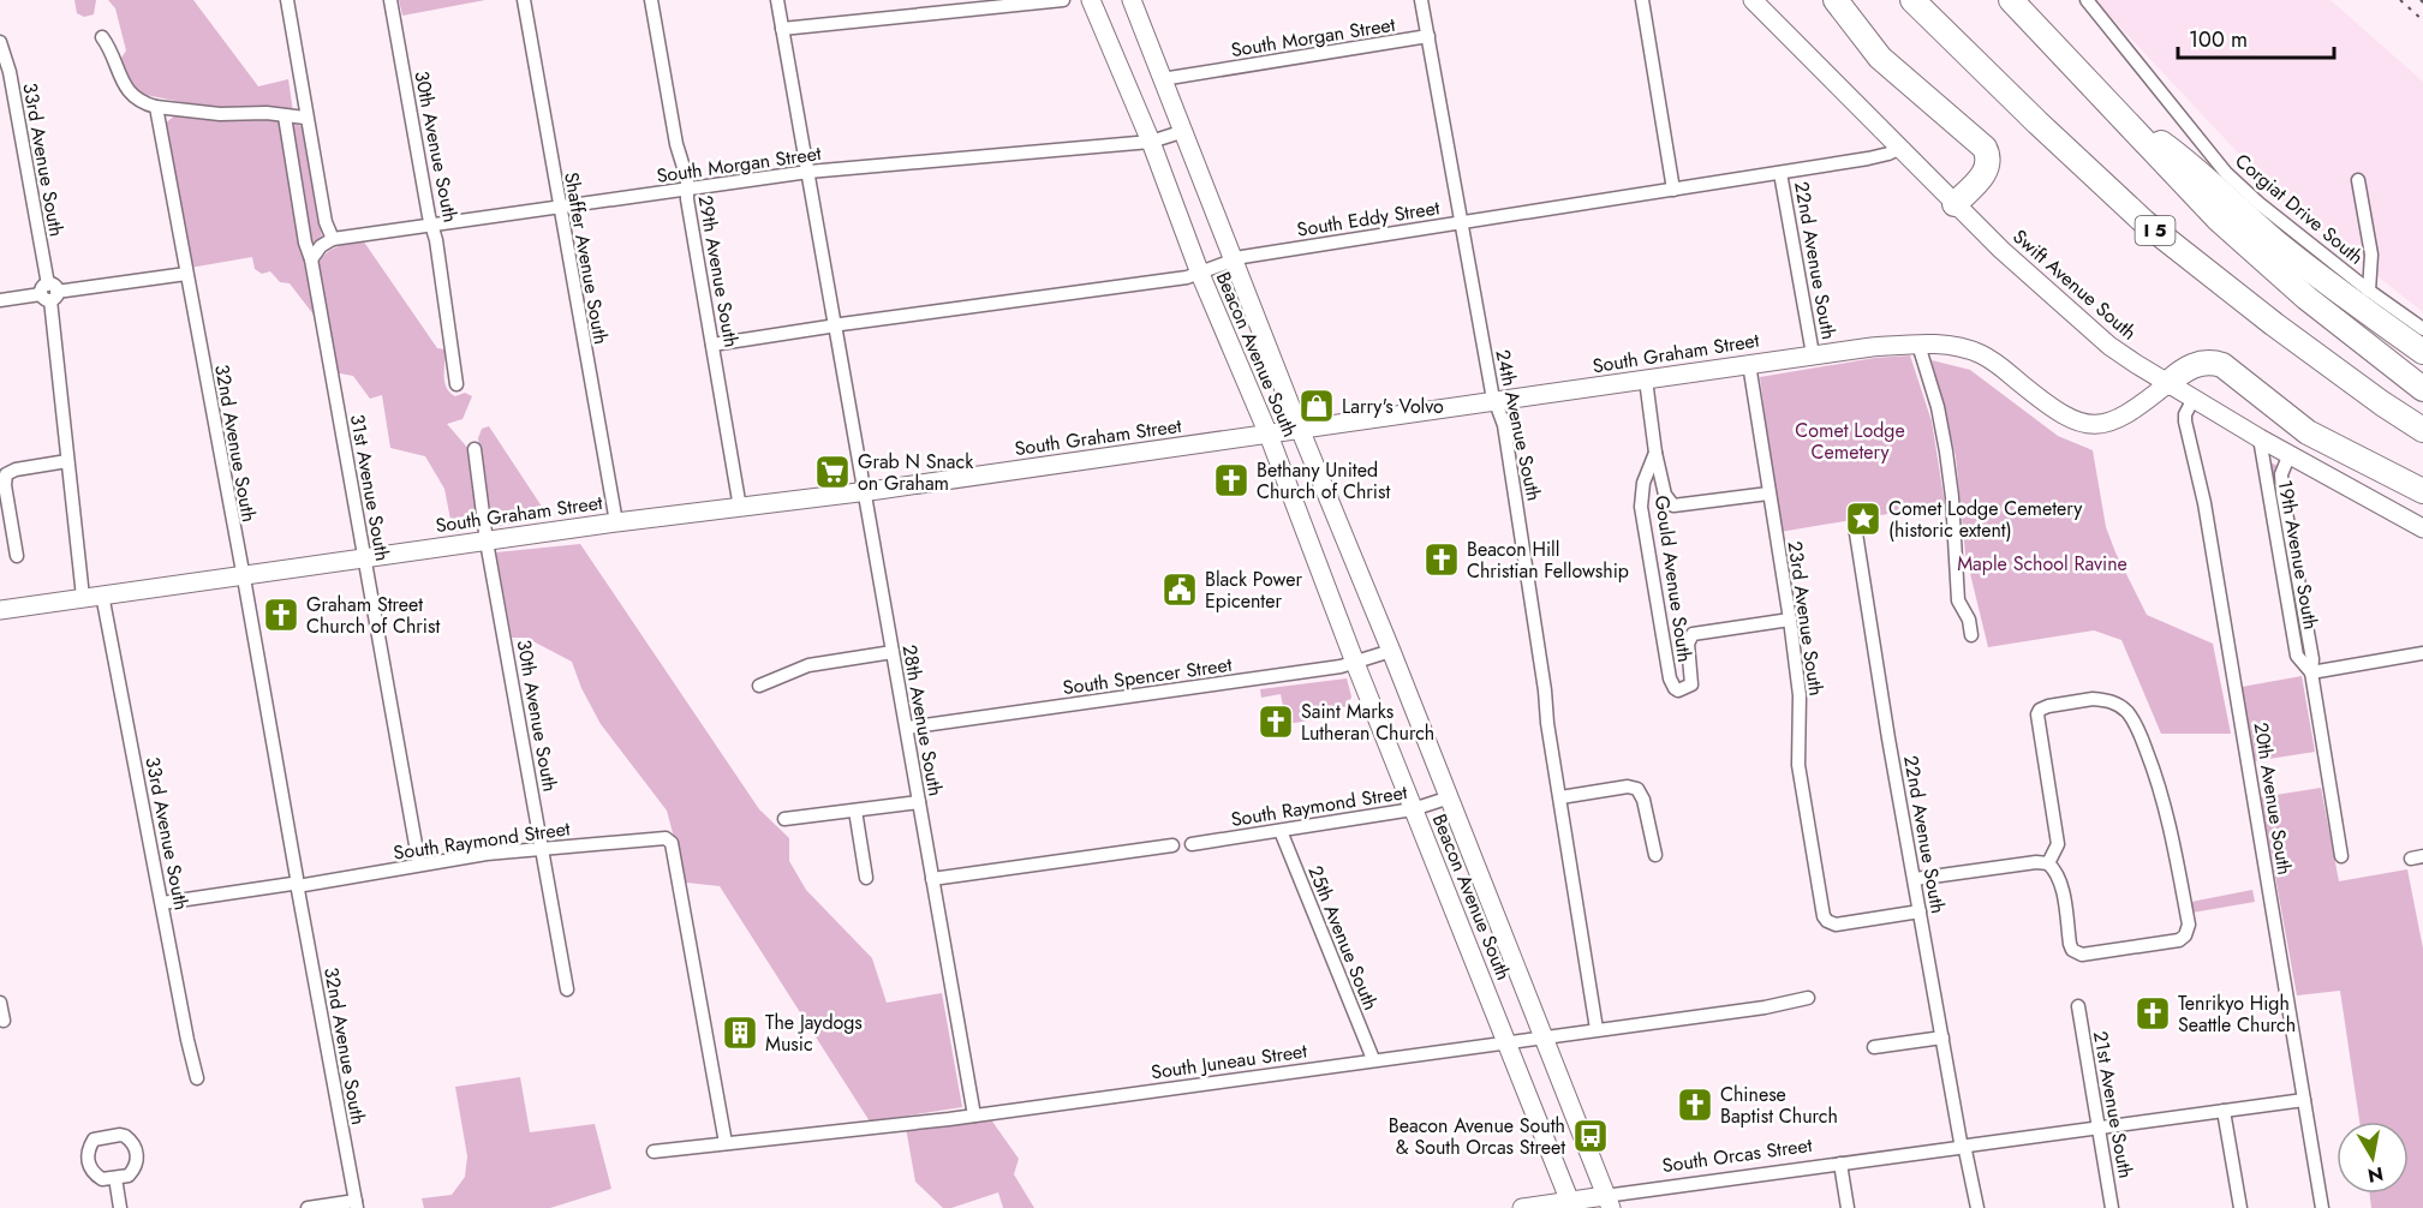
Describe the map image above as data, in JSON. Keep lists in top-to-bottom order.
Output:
{
  "streets": {
    "highway": ["I 5"],
    "street": [
      "South Morgan Street",
      "30th Avenue South",
      "33rd Avenue South",
      "Corgiat Drive South",
      "South Eddy Street",
      "Shaffer Avenue South",
      "22nd Avenue South",
      "29th Avenue South",
      "Swift Avenue South",
      "South Graham Street",
      "Beacon Avenue South",
      "24th Avenue South",
      "32nd Avenue South",
      "31st Avenue South",
      "19th Avenue South",
      "Gould Avenue South",
      "23rd Avenue South",
      "South Spencer Street",
      "28th Avenue South",
      "20th Avenue South",
      "South Raymond Street",
      "25th Avenue South",
      "South Juneau Street",
      "21st Avenue South",
      "South Orcas Street"
    ]
  },
  "crossings": [
    ["South Morgan Street", "30th Avenue South"],
    ["South Morgan Street", "Shaffer Avenue South"],
    ["South Morgan Street", "29th Avenue South"],
    ["South Morgan Street", "Beacon Avenue South"],
    ["South Morgan Street", "24th Avenue South"],
    ["South Morgan Street", "28th Avenue South"],
    ["30th Avenue South", "South Graham Street"],
    ["30th Avenue South", "South Raymond Street"],
    ["33rd Avenue South", "South Graham Street"],
    ["33rd Avenue South", "South Raymond Street"],
    ["South Eddy Street", "22nd Avenue South"],
    ["South Eddy Street", "29th Avenue South"],
    ["South Eddy Street", "Swift Avenue South"],
    ["South Eddy Street", "Beacon Avenue South"],
    ["South Eddy Street", "24th Avenue South"],
    ["South Eddy Street", "28th Avenue South"],
    ["Shaffer Avenue South", "South Graham Street"],
    ["22nd Avenue South", "South Graham Street"],
    ["22nd Avenue South", "23rd Avenue South"],
    ["22nd Avenue South", "South Orcas Street"],
    ["29th Avenue South", "South Graham Street"],
    ["Swift Avenue South", "South Graham Street"],
    ["Swift Avenue South", "19th Avenue South"],
    ["Swift Avenue South", "20th Avenue South"],
    ["South Graham Street", "Beacon Avenue South"],
    ["South Graham Street", "24th Avenue South"],
    ["South Graham Street", "32nd Avenue South"],
    ["South Graham Street", "31st Avenue South"],
    ["South Graham Street", "Gould Avenue South"],
    ["South Graham Street", "23rd Avenue South"],
    ["South Graham Street", "28th Avenue South"],
    ["Beacon Avenue South", "South Spencer Street"],
    ["Beacon Avenue South", "South Raymond Street"],
    ["Beacon Avenue South", "South Juneau Street"],
    ["Beacon Avenue South", "South Orcas Street"],
    ["24th Avenue South", "South Juneau Street"],
    ["32nd Avenue South", "South Raymond Street"],
    ["31st Avenue South", "South Raymond Street"],
    ["Gould Avenue South", "23rd Avenue South"],
    ["South Spencer Street", "28th Avenue South"],
    ["28th Avenue South", "South Juneau Street"],
    ["20th Avenue South", "South Orcas Street"],
    ["South Raymond Street", "25th Avenue South"],
    ["South Raymond Street", "South Juneau Street"],
    ["25th Avenue South", "South Juneau Street"],
    ["21st Avenue South", "South Orcas Street"]
  ],
  "parks": ["Comet Lodge Cemetery", "Maple School Ravine"],
  "places": {
    "shop": ["Larry's Volvo"],
    "supermarket": ["Grab N Snack on Graham"],
    "church": [
      "Bethany United Church of Christ",
      "Beacon Hill Christian Fellowship",
      "Graham Street Church of Christ",
      "Saint Marks Lutheran Church",
      "Tenrikyo High Seattle Church",
      "Chinese Baptist Church"
    ],
    "place": ["Comet Lodge Cemetery (historic extent)"],
    "public building": ["Black Power Epicenter"],
    "building": ["The Jaydogs Music"],
    "bus stop": ["Beacon Avenue South & South Orcas Street"]
  },
  "scale_bar": "100 m",
  "north": "bottom"
}
